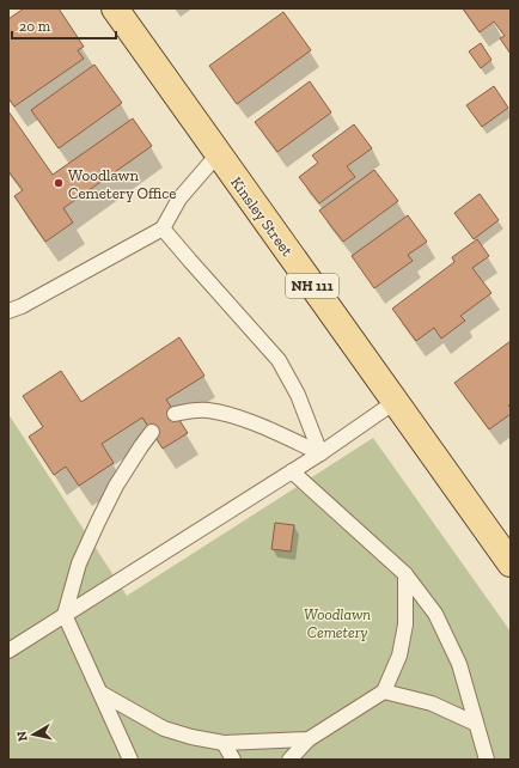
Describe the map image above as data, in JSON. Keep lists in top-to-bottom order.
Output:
{
  "streets": {
    "main road": ["Kinsley Street", "NH 111"]
  },
  "parks": ["Woodlawn Cemetery"],
  "places": ["Woodlawn Cemetery Office"],
  "scale_bar": "20 m",
  "north": "left"
}
